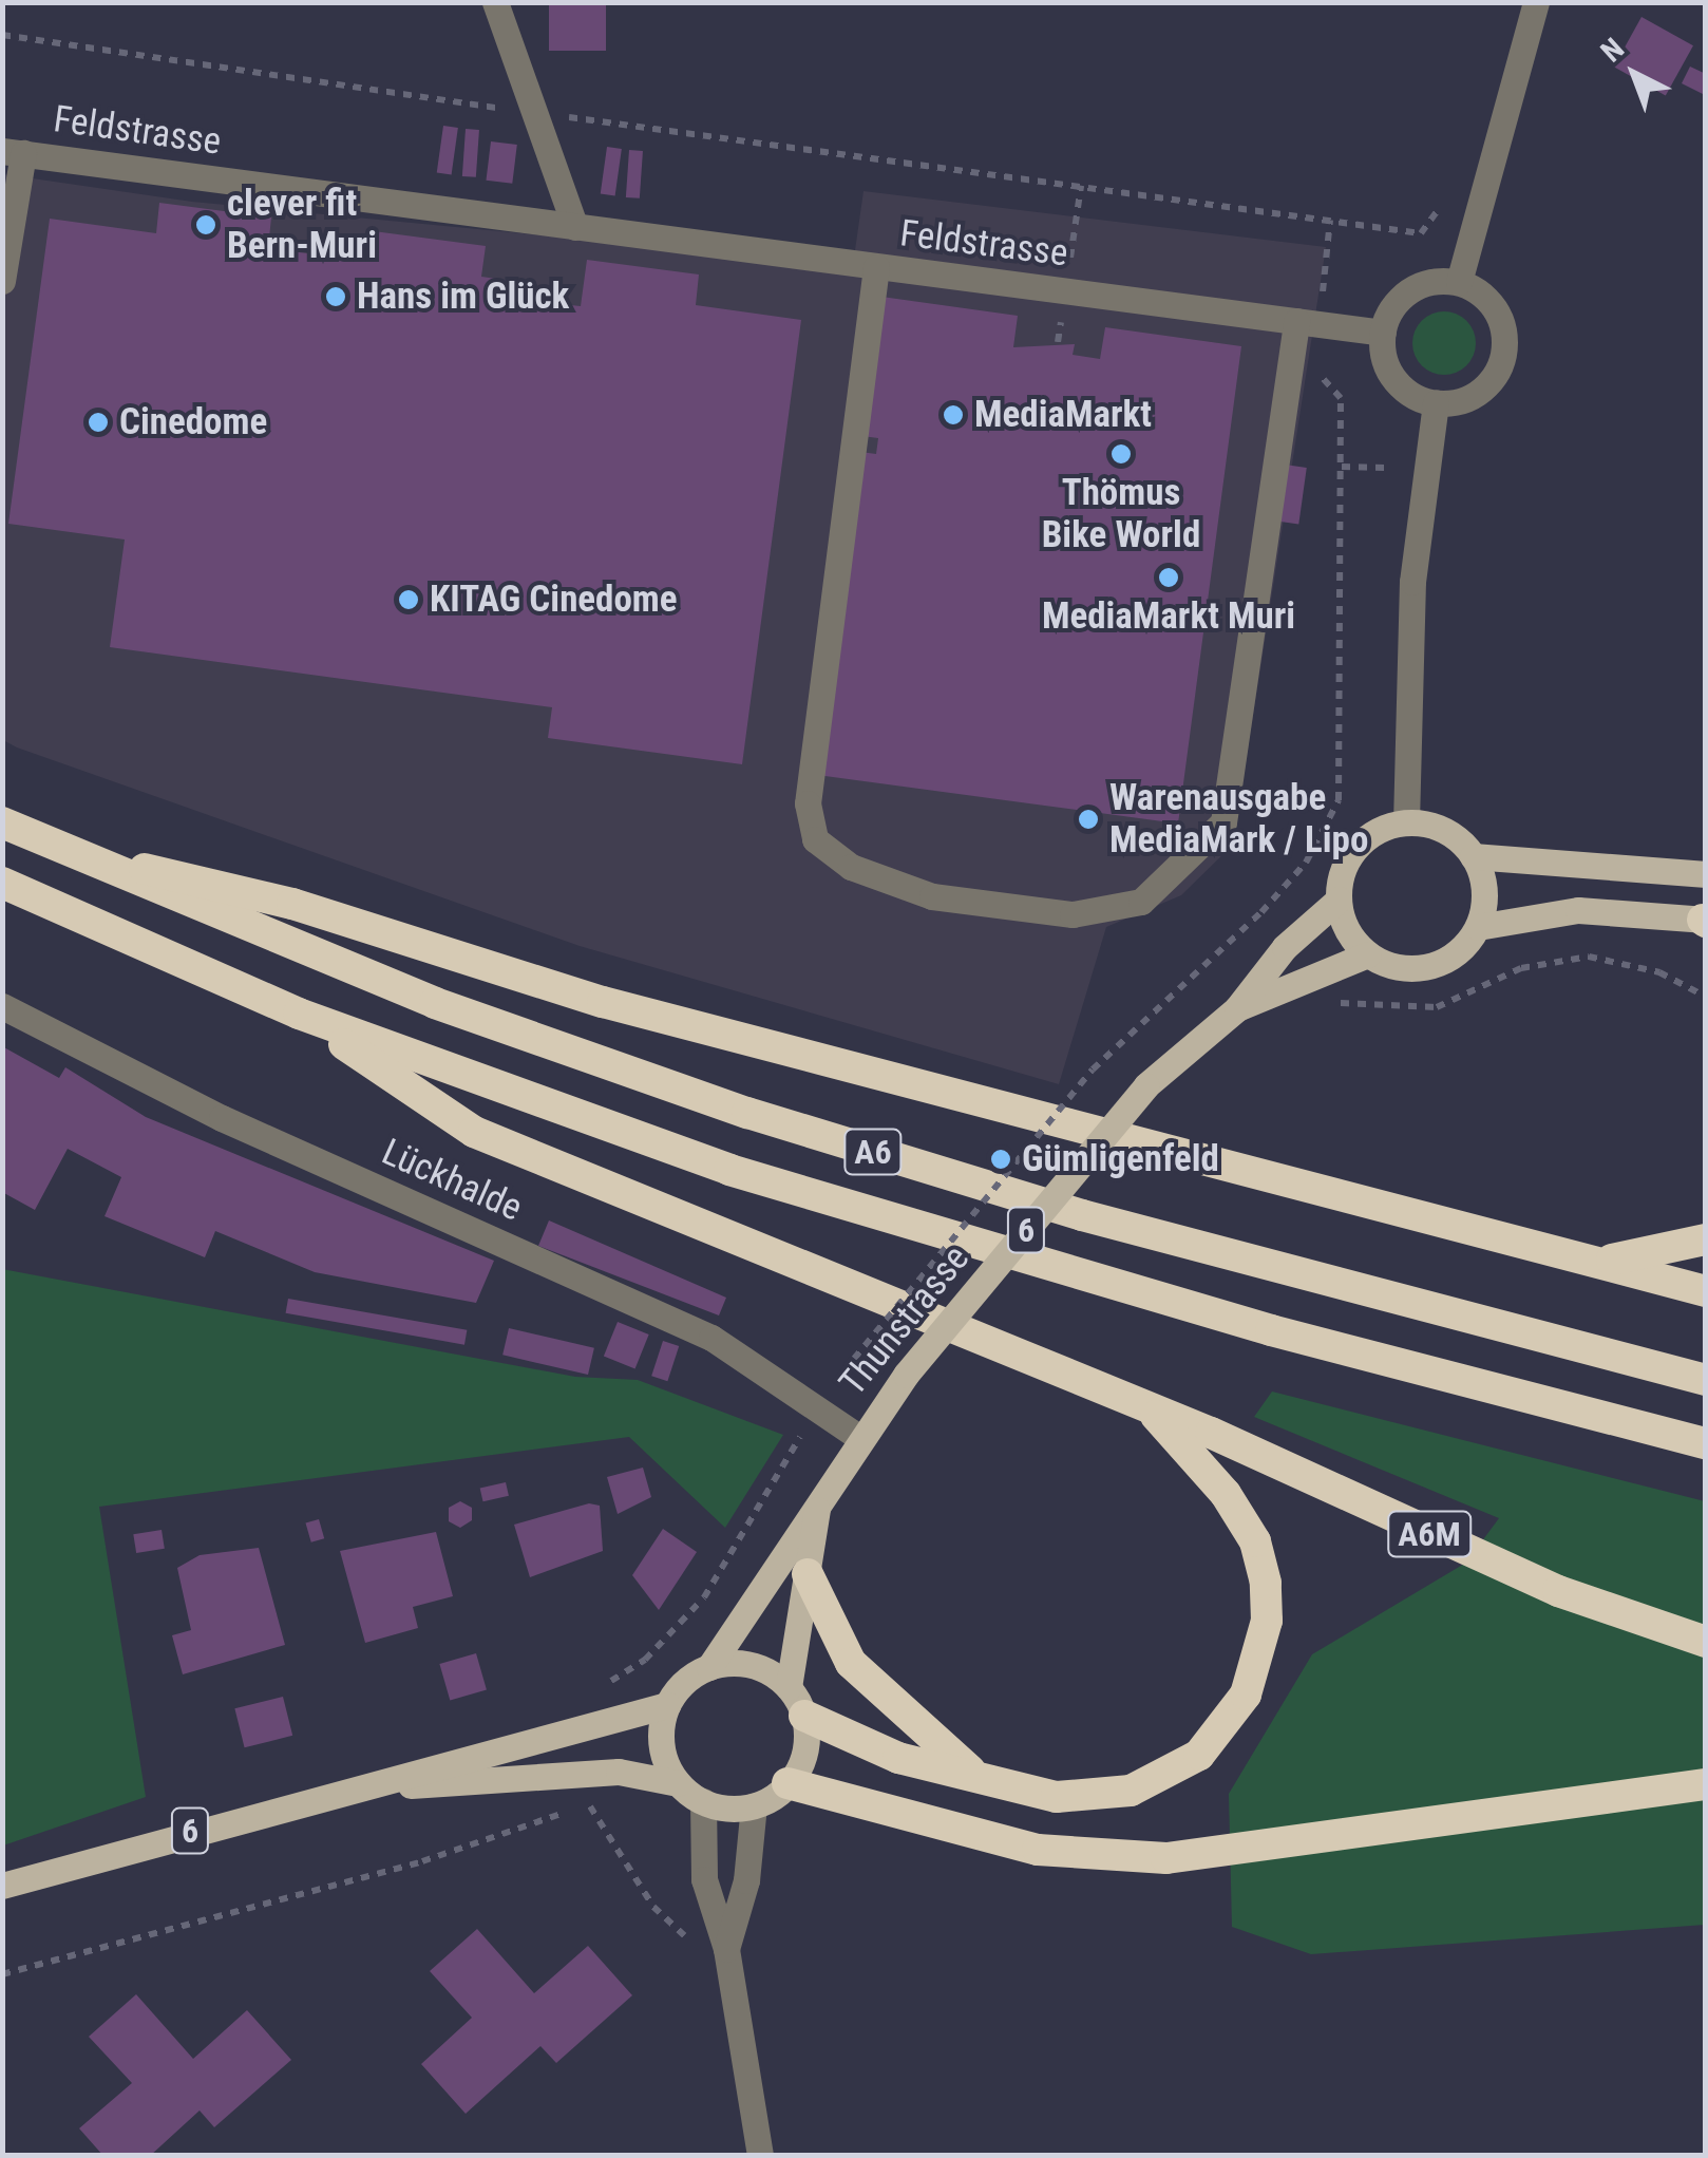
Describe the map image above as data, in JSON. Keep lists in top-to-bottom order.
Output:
{
  "streets": {
    "highway": ["A6", "A6M"],
    "main road": ["6", "Thunstrasse"],
    "street": ["Feldstrasse", "Lückhalde"]
  },
  "crossings": [
    ["Lückhalde", "Thunstrasse"],
    ["6", "Thunstrasse"]
  ],
  "places": [
    "clever fit Bern-Muri",
    "Hans im Glück",
    "MediaMarkt",
    "Cinedome",
    "Thömus Bike World",
    "MediaMarkt Muri",
    "KITAG Cinedome",
    "Warenausgabe MediaMark / Lipo",
    "Gümligenfeld"
  ],
  "north": "top left"
}
